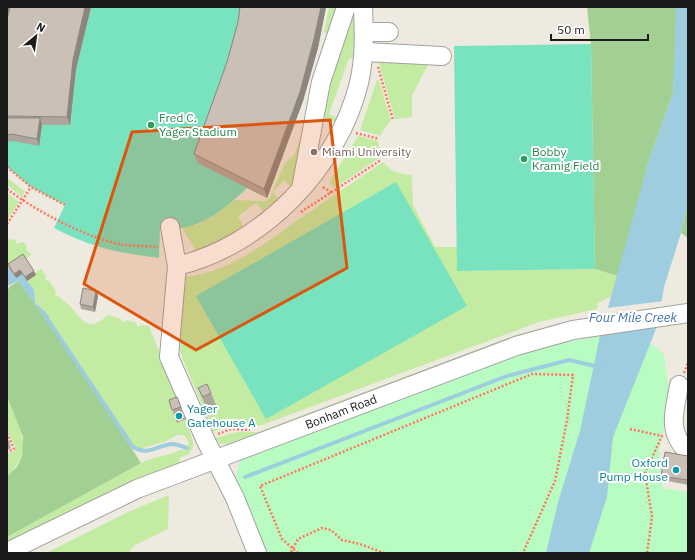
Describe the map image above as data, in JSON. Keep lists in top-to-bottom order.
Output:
{
  "streets": {
    "street": ["Bonham Road"]
  },
  "water": ["Four Mile Creek"],
  "places": [
    "Fred C. Yager Stadium",
    "Miami University",
    "Bobby Kramig Field",
    "Yager Gatehouse A",
    "Oxford Pump House"
  ],
  "scale_bar": "50 m",
  "north": "top right"
}
